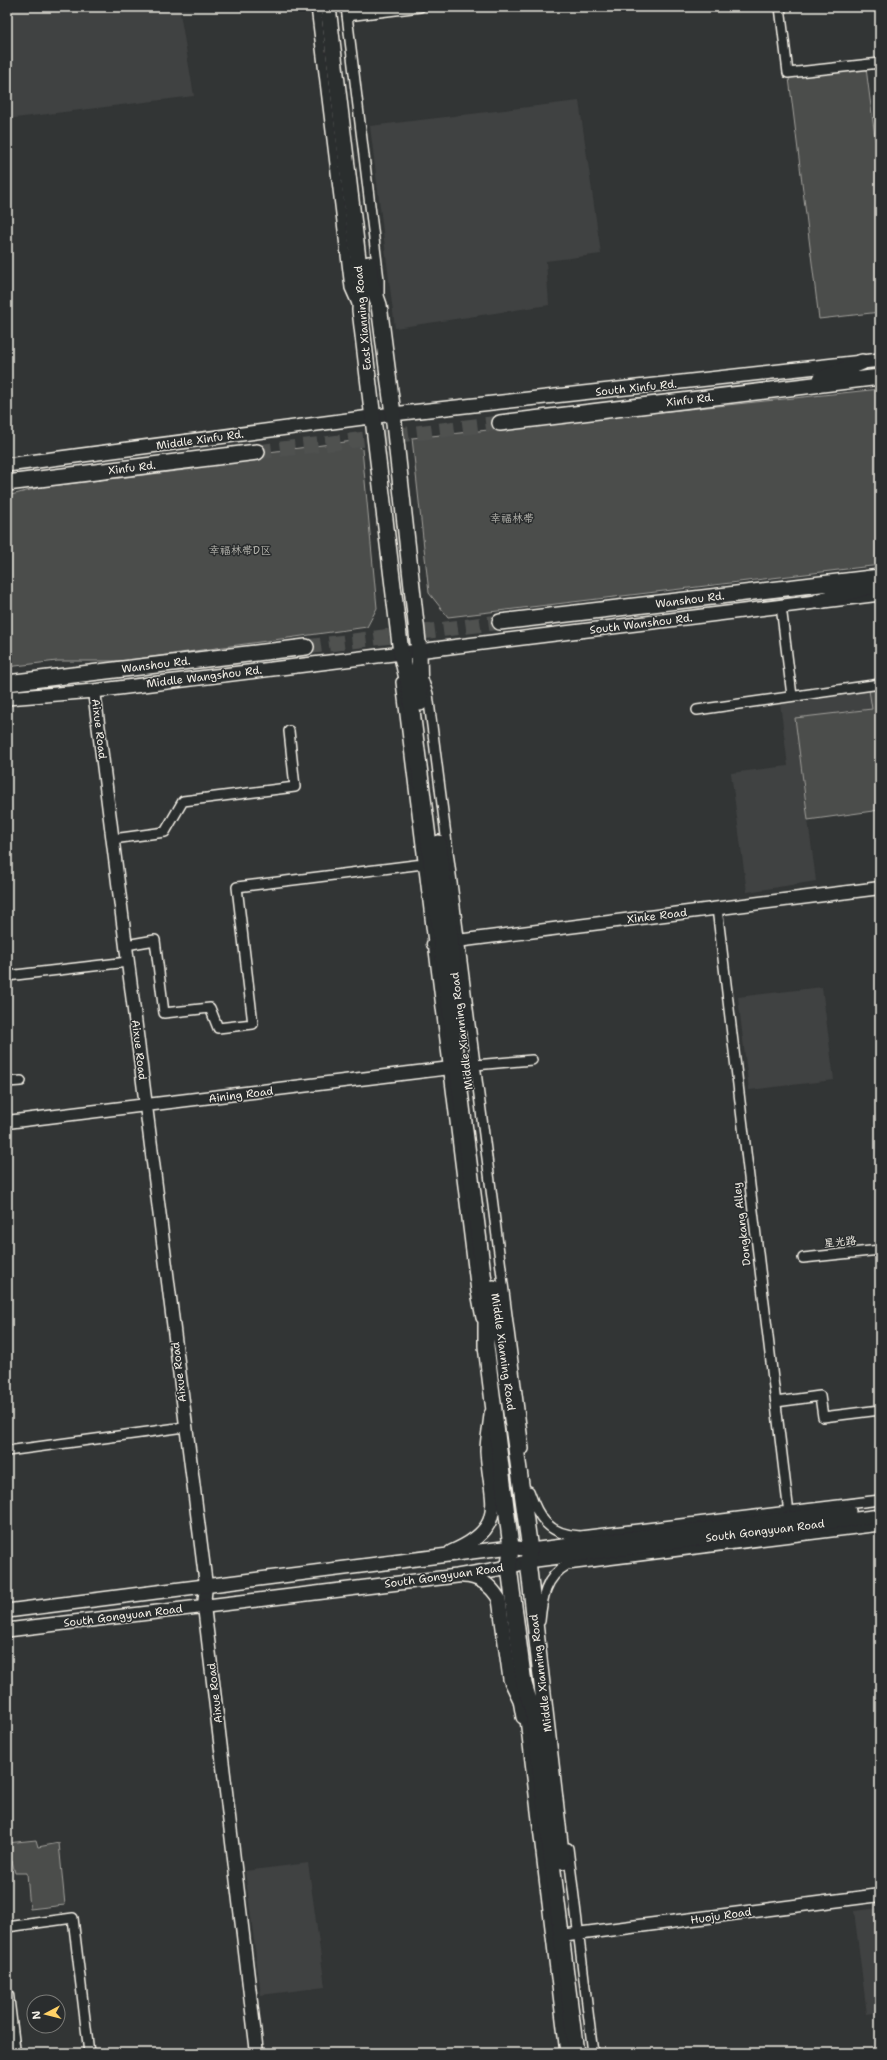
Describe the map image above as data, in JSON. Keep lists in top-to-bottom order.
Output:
{
  "streets": {
    "main road": [
      "East Xianning Road",
      "South Xinfu Rd.",
      "Xinfu Rd.",
      "Middle Xinfu Rd.",
      "Wanshou Rd.",
      "South Wanshou Rd.",
      "Middle Wangshou Rd.",
      "Middle Xianning Road",
      "South Gongyuan Road"
    ],
    "street": [
      "Aixue Road",
      "Xinke Road",
      "Aining Road",
      "Dongkang Alley",
      "星光路",
      "Huoju Road"
    ]
  },
  "crossings": [
    ["East Xianning Road", "South Xinfu Rd."],
    ["East Xianning Road", "Middle Xinfu Rd."],
    ["East Xianning Road", "South Wanshou Rd."],
    ["East Xianning Road", "Middle Wangshou Rd."],
    ["East Xianning Road", "Middle Xianning Road"],
    ["South Xinfu Rd.", "Middle Xinfu Rd."],
    ["South Wanshou Rd.", "Middle Wangshou Rd."],
    ["South Wanshou Rd.", "Middle Xianning Road"],
    ["Middle Wangshou Rd.", "Aixue Road"],
    ["Middle Wangshou Rd.", "Middle Xianning Road"],
    ["Aixue Road", "Aining Road"],
    ["Aixue Road", "South Gongyuan Road"],
    ["Xinke Road", "Middle Xianning Road"],
    ["Xinke Road", "Dongkang Alley"],
    ["Middle Xianning Road", "Aining Road"],
    ["Middle Xianning Road", "South Gongyuan Road"],
    ["Middle Xianning Road", "Huoju Road"],
    ["Dongkang Alley", "South Gongyuan Road"]
  ],
  "parks": ["幸福林带", "幸福林带D区"],
  "north": "left"
}
